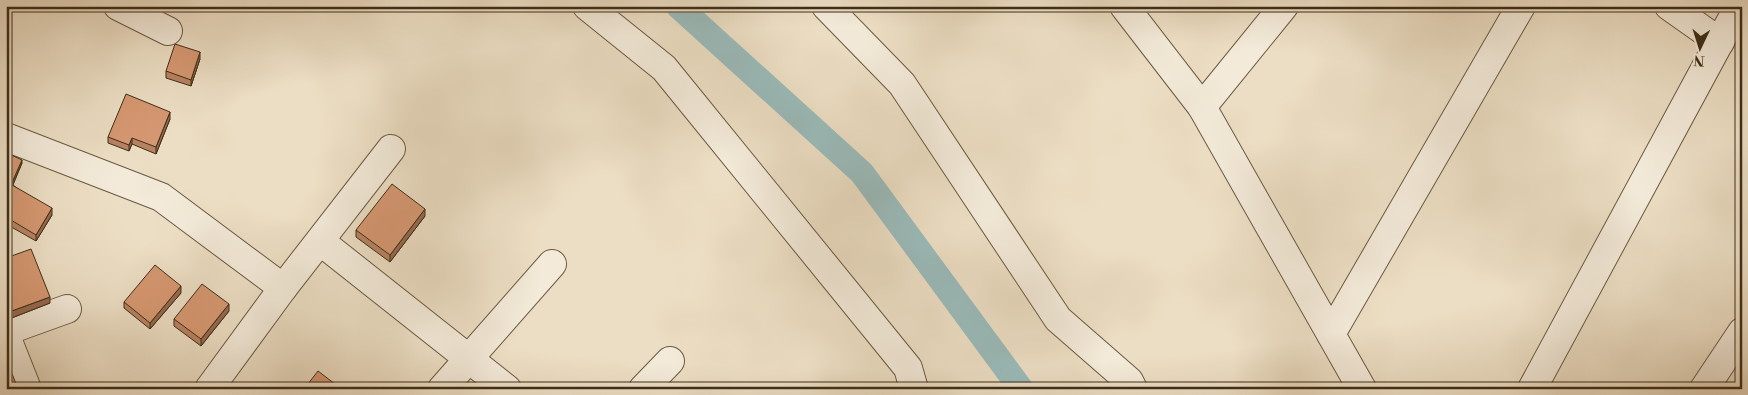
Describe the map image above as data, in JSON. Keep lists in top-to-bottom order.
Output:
{
  "north": "bottom"
}
